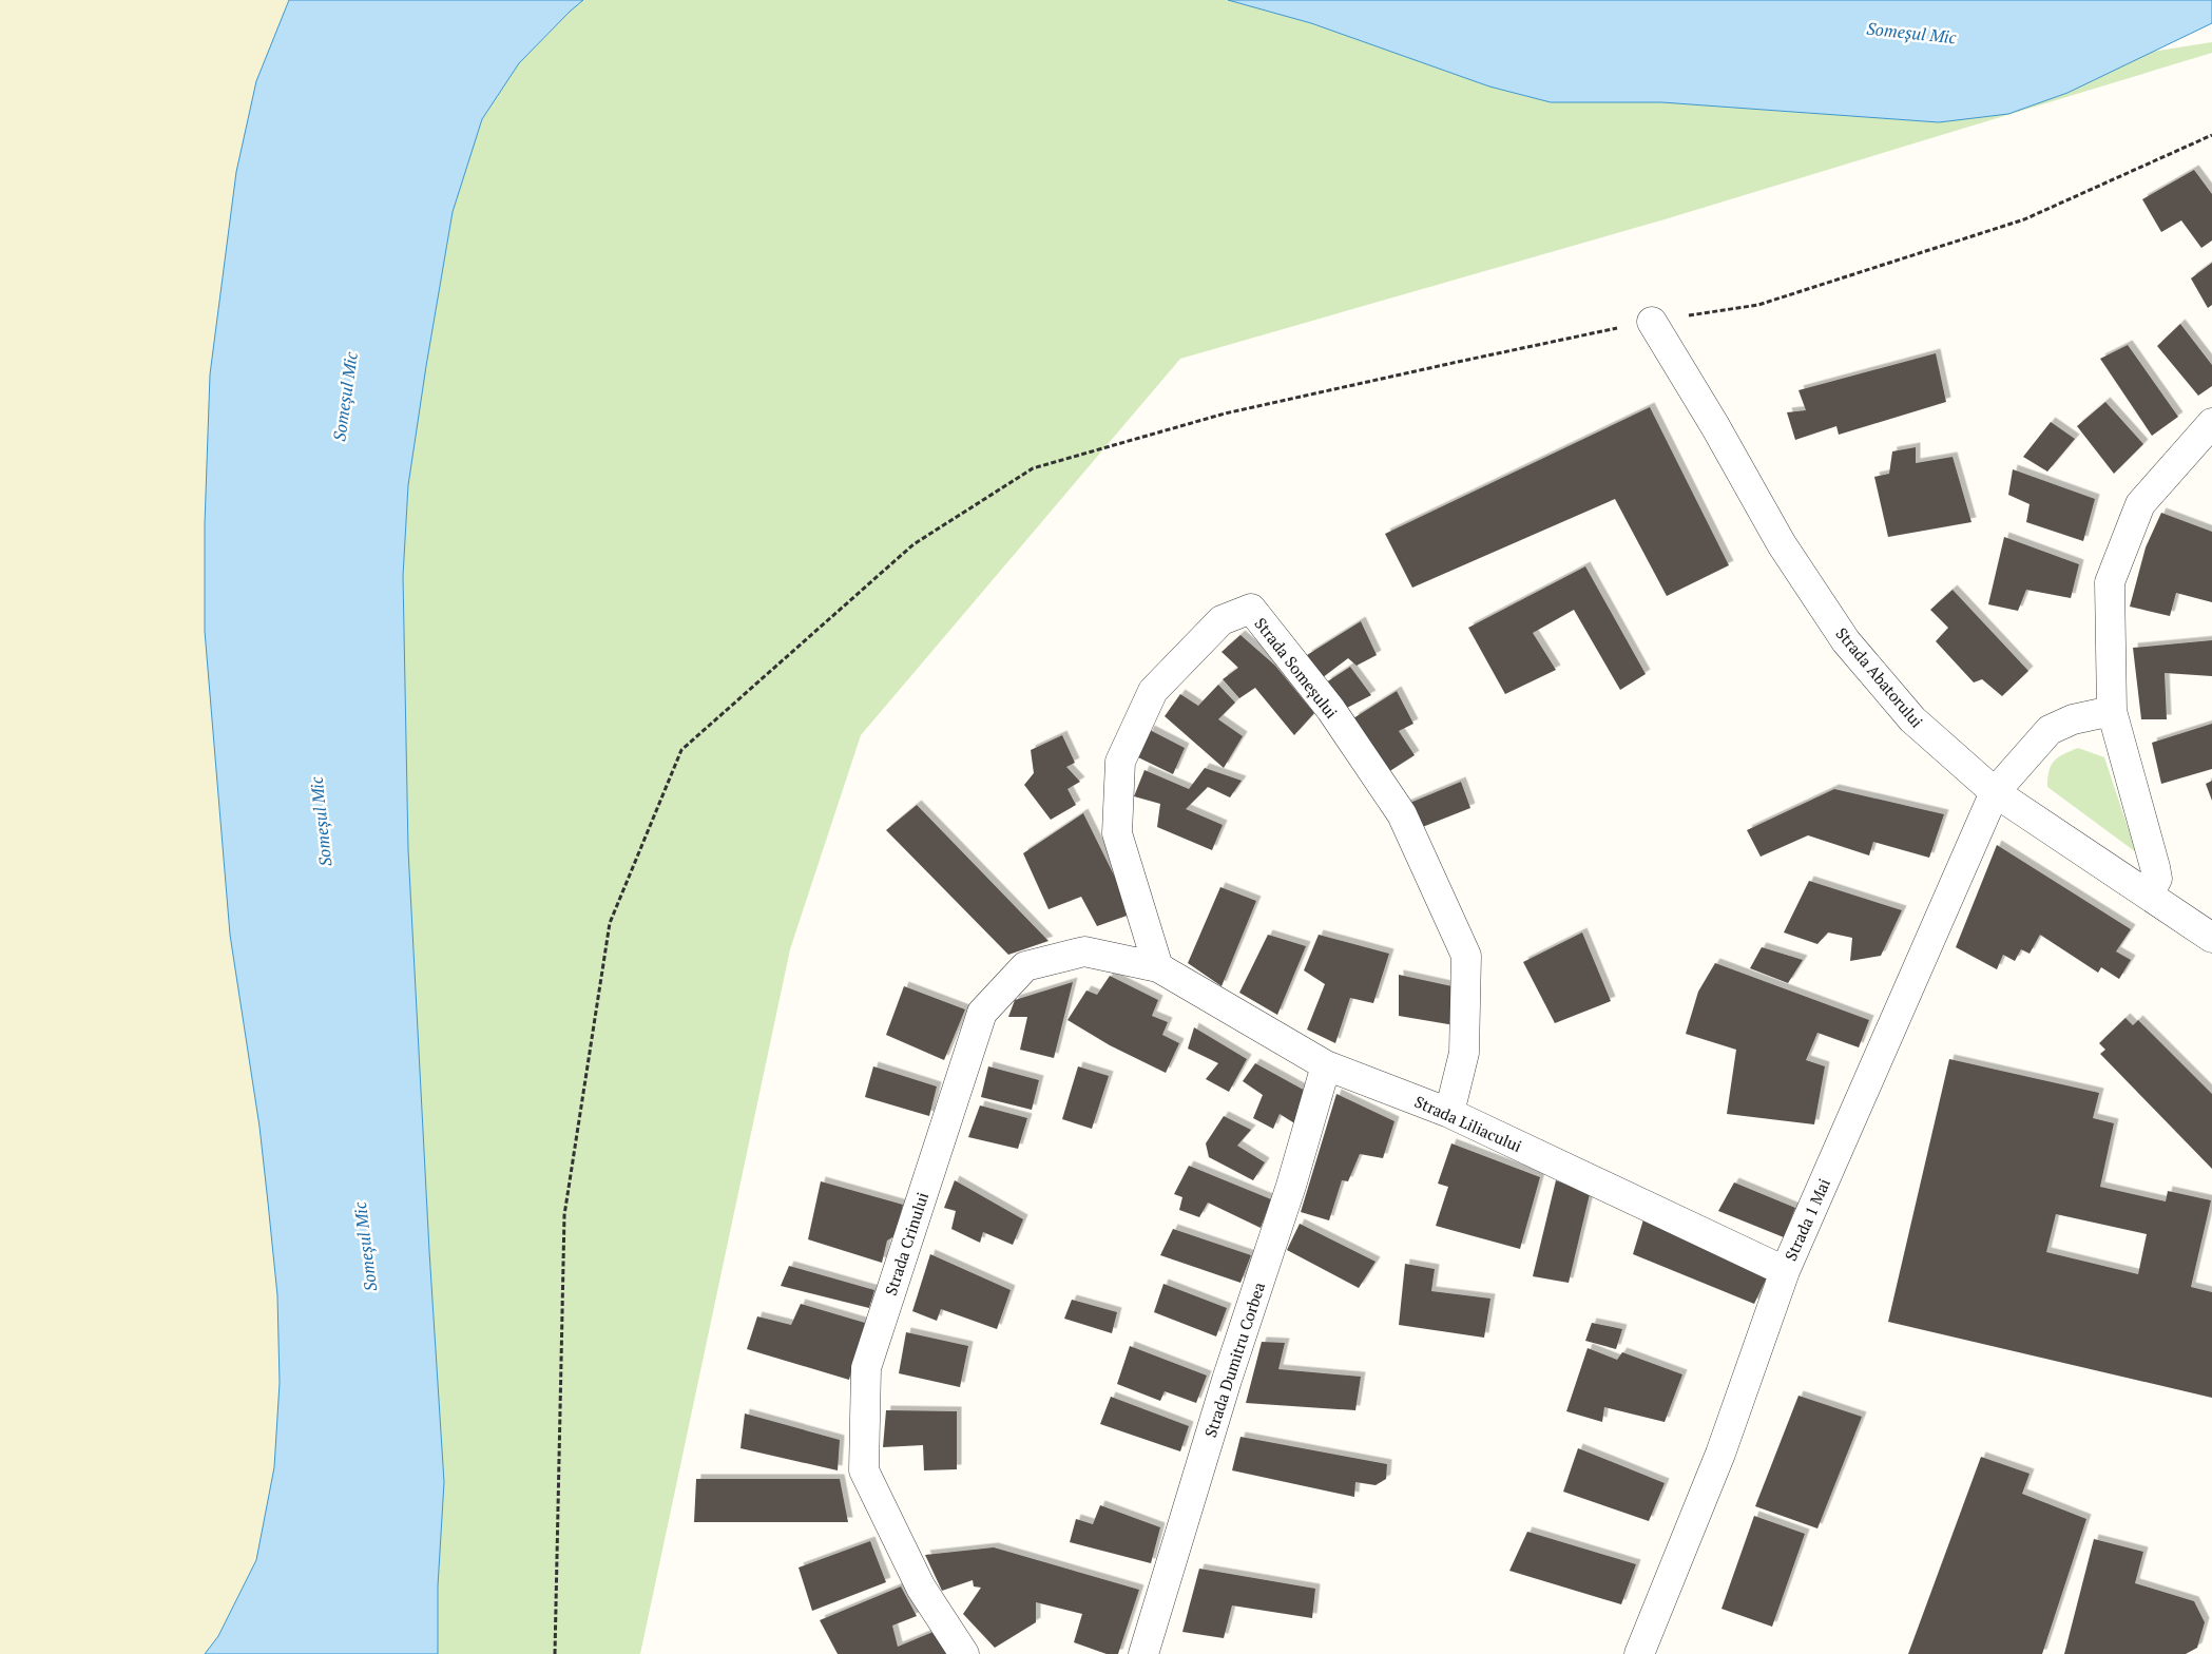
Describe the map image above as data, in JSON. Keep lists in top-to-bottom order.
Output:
{
  "streets": {
    "street": [
      "Strada Someșului",
      "Strada Abatorului",
      "Strada Liliacului",
      "Strada 1 Mai",
      "Strada Crinului",
      "Strada Dumitru Corbea"
    ]
  },
  "crossings": [
    ["Strada Someșului", "Strada Liliacului"],
    ["Strada Someșului", "Strada Crinului"],
    ["Strada Abatorului", "Strada 1 Mai"],
    ["Strada Liliacului", "Strada 1 Mai"],
    ["Strada Liliacului", "Strada Crinului"],
    ["Strada Liliacului", "Strada Dumitru Corbea"]
  ],
  "water": ["Someșul Mic"]
}
